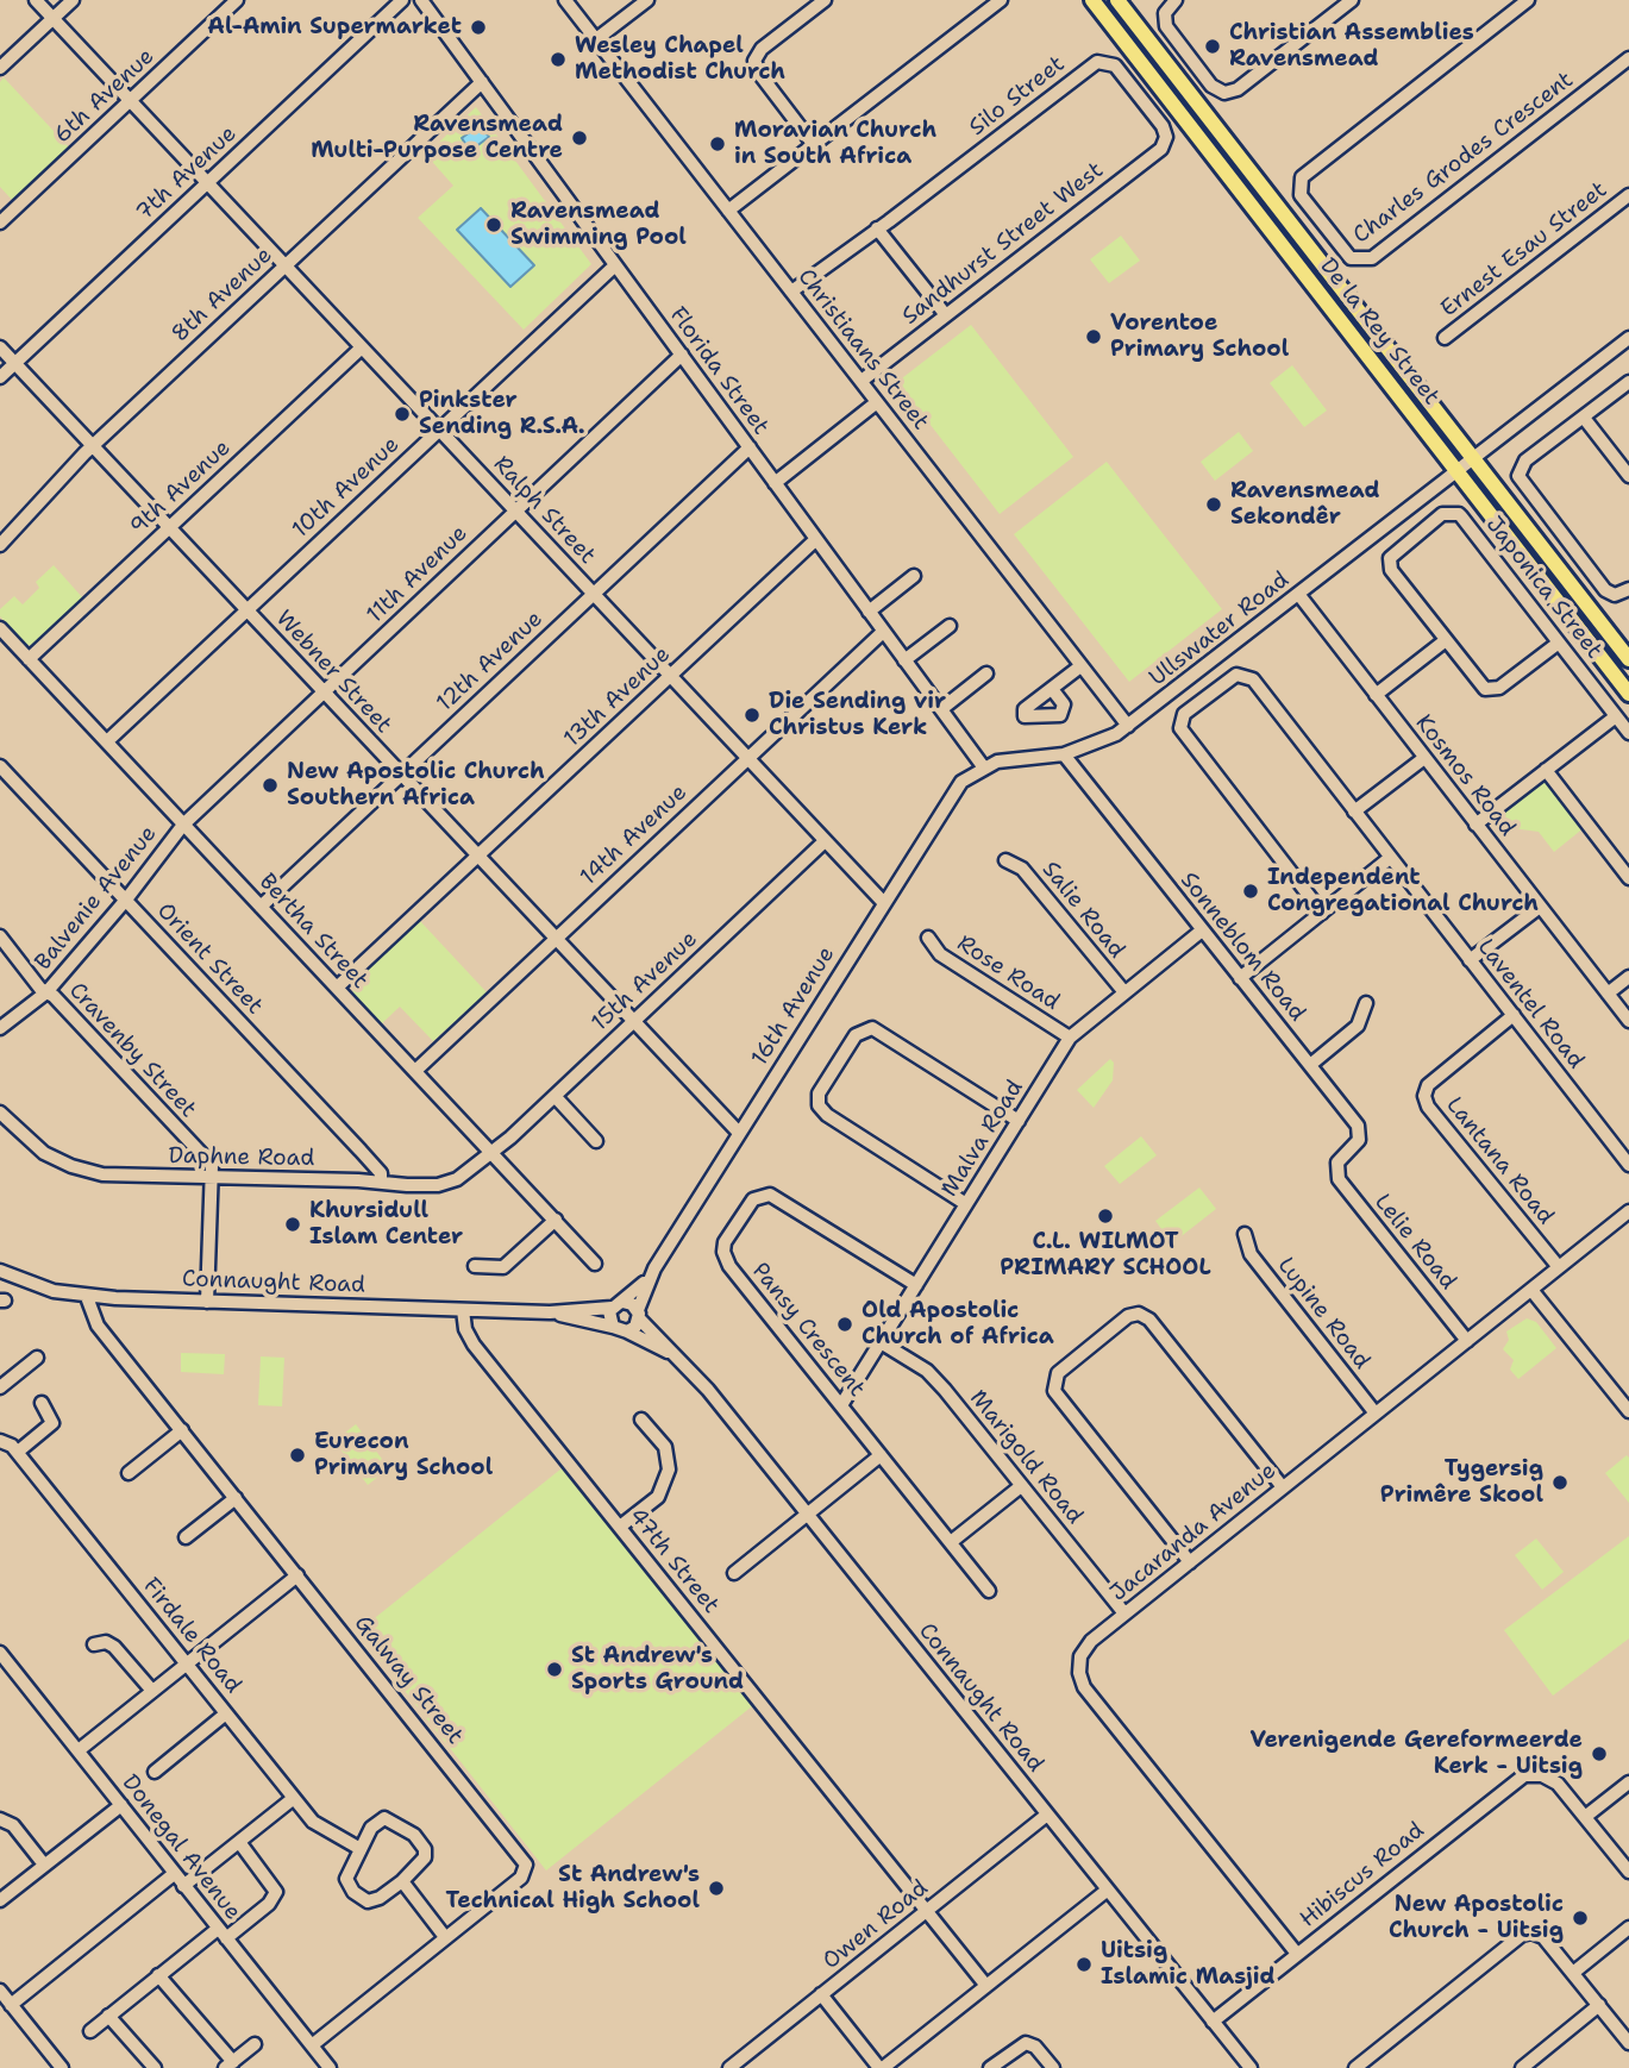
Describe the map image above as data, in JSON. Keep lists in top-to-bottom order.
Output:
{
  "streets": {
    "main road": ["De la Rey Street"],
    "street": [
      "6th Avenue",
      "Silo Street",
      "Charles Grodes Crescent",
      "7th Avenue",
      "Sandhurst Street West",
      "Ernest Esau Street",
      "8th Avenue",
      "Christiaans Street",
      "Florida Street",
      "9th Avenue",
      "10th Avenue",
      "Ralph Street",
      "11th Avenue",
      "Japonica Street",
      "Ullswater Road",
      "12th Avenue",
      "Webner Street",
      "13th Avenue",
      "Kosmos Road",
      "14th Avenue",
      "Balvenie Avenue",
      "Salie Road",
      "Bertha Street",
      "Sonneblom Road",
      "Orient Street",
      "Rose Road",
      "15th Avenue",
      "Laventel Road",
      "16th Avenue",
      "Cravenby Street",
      "Malva Road",
      "Daphne Road",
      "Lantana Road",
      "Lelie Road",
      "Connaught Road",
      "Lupine Road",
      "Pansy Crescent",
      "Marigold Road",
      "Jacaranda Avenue",
      "47th Street",
      "Firdale Road",
      "Galway Street",
      "Donegal Avenue",
      "Hibiscus Road",
      "Owen Road"
    ]
  },
  "crossings": [
    ["6th Avenue", "Ralph Street"],
    ["Silo Street", "Sandhurst Street West"],
    ["Silo Street", "Christiaans Street"],
    ["7th Avenue", "Ralph Street"],
    ["7th Avenue", "Webner Street"],
    ["Sandhurst Street West", "Christiaans Street"],
    ["8th Avenue", "Florida Street"],
    ["8th Avenue", "Ralph Street"],
    ["8th Avenue", "Webner Street"],
    ["De la Rey Street", "Ullswater Road"],
    ["Christiaans Street", "Ullswater Road"],
    ["Florida Street", "10th Avenue"],
    ["Florida Street", "11th Avenue"],
    ["Florida Street", "Ullswater Road"],
    ["Florida Street", "12th Avenue"],
    ["Florida Street", "13th Avenue"],
    ["Florida Street", "14th Avenue"],
    ["Florida Street", "16th Avenue"],
    ["9th Avenue", "Ralph Street"],
    ["9th Avenue", "Webner Street"],
    ["9th Avenue", "Bertha Street"],
    ["10th Avenue", "Ralph Street"],
    ["10th Avenue", "Webner Street"],
    ["10th Avenue", "Bertha Street"],
    ["Ralph Street", "11th Avenue"],
    ["Ralph Street", "12th Avenue"],
    ["Ralph Street", "13th Avenue"],
    ["Ralph Street", "14th Avenue"],
    ["Ralph Street", "15th Avenue"],
    ["Ralph Street", "16th Avenue"],
    ["11th Avenue", "Webner Street"],
    ["11th Avenue", "Balvenie Avenue"],
    ["11th Avenue", "Bertha Street"],
    ["Ullswater Road", "Kosmos Road"],
    ["Ullswater Road", "Sonneblom Road"],
    ["Ullswater Road", "16th Avenue"],
    ["12th Avenue", "Webner Street"],
    ["12th Avenue", "Bertha Street"],
    ["Webner Street", "13th Avenue"],
    ["Webner Street", "14th Avenue"],
    ["Webner Street", "15th Avenue"],
    ["Webner Street", "16th Avenue"],
    ["13th Avenue", "Bertha Street"],
    ["14th Avenue", "Bertha Street"],
    ["Balvenie Avenue", "Bertha Street"],
    ["Balvenie Avenue", "Orient Street"],
    ["Balvenie Avenue", "Cravenby Street"],
    ["Salie Road", "Malva Road"],
    ["Bertha Street", "15th Avenue"],
    ["Bertha Street", "Daphne Road"],
    ["Sonneblom Road", "Malva Road"],
    ["Sonneblom Road", "Lelie Road"],
    ["Orient Street", "Daphne Road"],
    ["Rose Road", "Malva Road"],
    ["15th Avenue", "Daphne Road"],
    ["Laventel Road", "Lantana Road"],
    ["16th Avenue", "Connaught Road"],
    ["Cravenby Street", "Daphne Road"],
    ["Malva Road", "Pansy Crescent"],
    ["Malva Road", "Marigold Road"],
    ["Lantana Road", "Jacaranda Avenue"],
    ["Lelie Road", "Jacaranda Avenue"],
    ["Connaught Road", "47th Street"],
    ["Connaught Road", "Galway Street"],
    ["Connaught Road", "Hibiscus Road"],
    ["Connaught Road", "Owen Road"],
    ["Lupine Road", "Jacaranda Avenue"],
    ["Marigold Road", "Jacaranda Avenue"],
    ["Jacaranda Avenue", "Hibiscus Road"],
    ["47th Street", "Owen Road"],
    ["Galway Street", "Donegal Avenue"]
  ],
  "places": [
    "Al-Amin Supermarket",
    "Christian Assemblies Ravensmead",
    "Wesley Chapel Methodist Church",
    "Ravensmead Multi-Purpose Centre",
    "Moravian Church in South Africa",
    "Ravensmead Swimming Pool",
    "Vorentoe Primary School",
    "Pinkster Sending R.S.A.",
    "Ravensmead Sekondêr",
    "Die Sending vir Christus Kerk",
    "New Apostolic Church Southern Africa",
    "Independent Congregational Church",
    "C.L. WILMOT PRIMARY SCHOOL",
    "Khursidull Islam Center",
    "Old Apostolic Church of Africa",
    "Eurecon Primary School",
    "Tygersig Primêre Skool",
    "St Andrew's Sports Ground",
    "Verenigende Gereformeerde Kerk - Uitsig",
    "St Andrew's Technical High School",
    "New Apostolic Church - Uitsig",
    "Uitsig Islamic Masjid"
  ]
}
